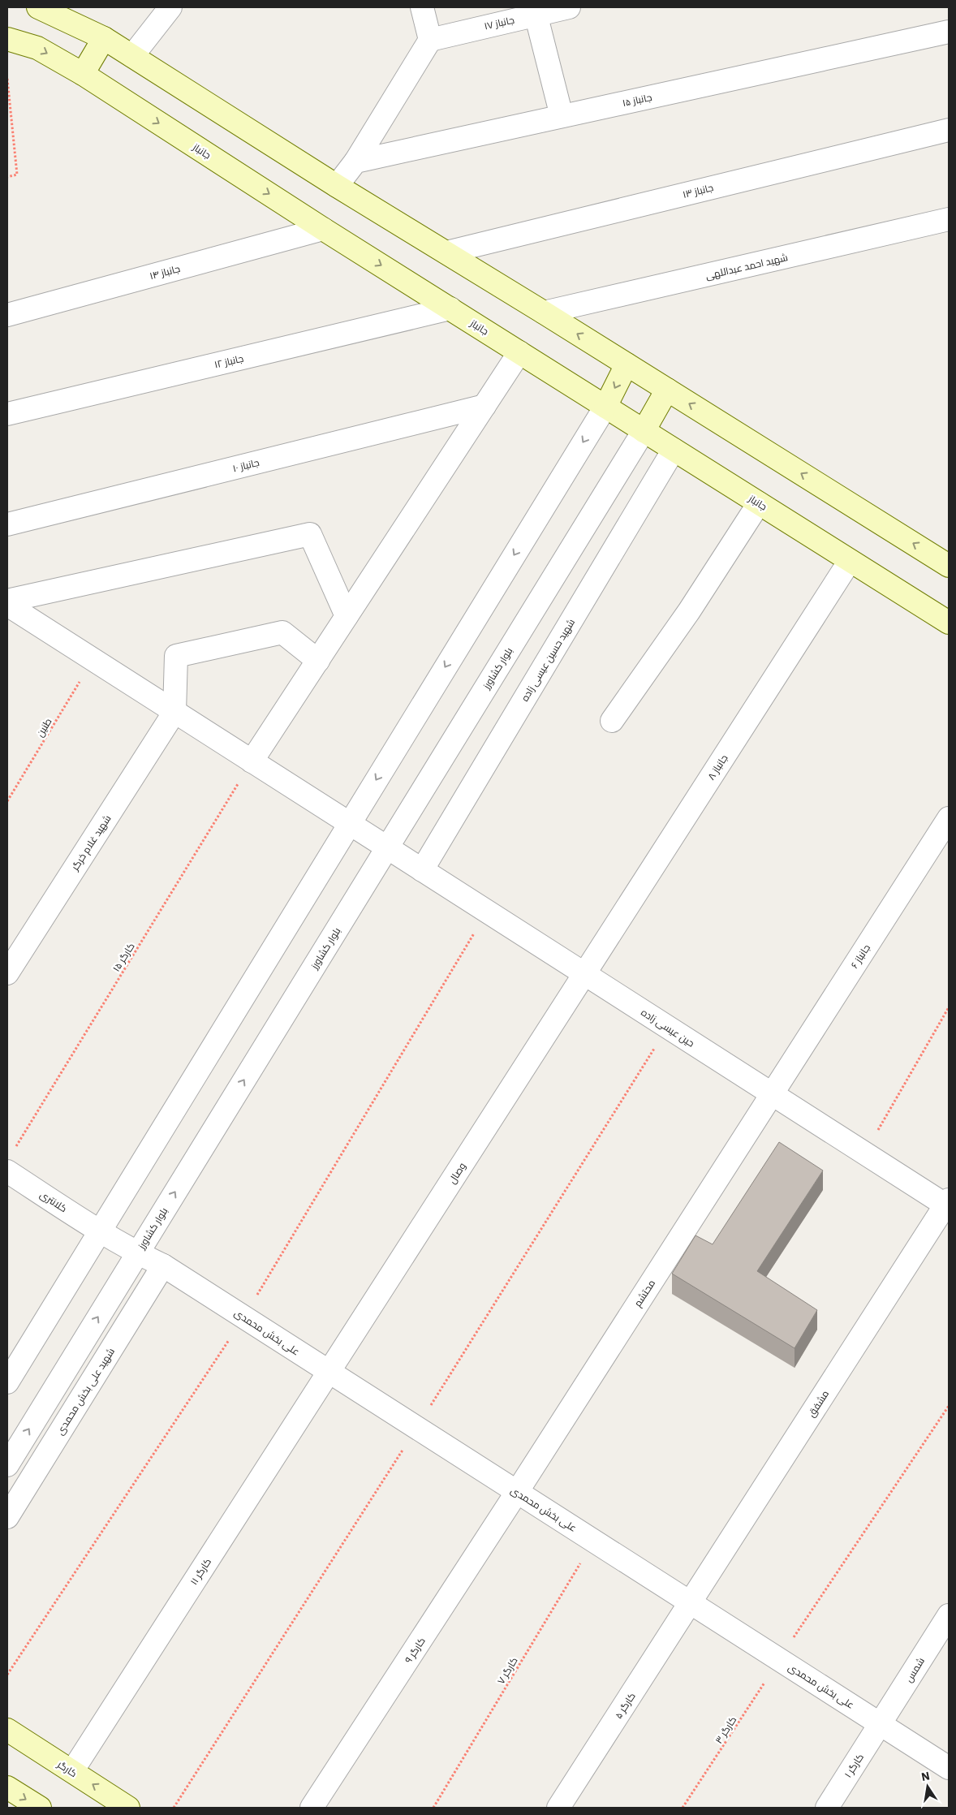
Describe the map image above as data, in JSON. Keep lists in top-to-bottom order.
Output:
{
  "streets": {
    "main road": ["جانباز", "کارگر"],
    "street": [
      "جانباز ۱۷",
      "جانباز ۱۵",
      "جانباز ۱۳",
      "شهید احمد عبداللهی",
      "جانباز ۱۴",
      "جانباز ۱۲",
      "جانباز ۱۰",
      "شهید حسین عیسی زاده",
      "بلوار کشاورز",
      "جانباز ۸",
      "شهید غلام خرگر",
      "جانباز ۶",
      "حین عیسی زاده",
      "وصال",
      "کلانتری",
      "محتشم",
      "علی بخش محمدی",
      "شهید علی بخش محمدی",
      "مشفق",
      "کارگر ۱۱",
      "کارگر ۹",
      "شمس",
      "کارگر ۵",
      "کارگر ۱"
    ],
    "path": [
      "طنین",
      "کارگر ۱۵",
      "کارگر ۷",
      "کارگر ۳"
    ]
  },
  "crossings": [
    ["جانباز", "جانباز ۱۴"],
    ["جانباز", "جانباز ۱۲"],
    ["جانباز", "شهید حسین عیسی زاده"],
    ["جانباز", "بلوار کشاورز"],
    ["جانباز", "جانباز ۸"],
    ["شهید حسین عیسی زاده", "حین عیسی زاده"],
    ["بلوار کشاورز", "حین عیسی زاده"],
    ["بلوار کشاورز", "کلانتری"],
    ["بلوار کشاورز", "علی بخش محمدی"],
    ["طنین", "حین عیسی زاده"],
    ["جانباز ۸", "حین عیسی زاده"],
    ["جانباز ۸", "وصال"],
    ["شهید غلام خرگر", "حین عیسی زاده"],
    ["جانباز ۶", "حین عیسی زاده"],
    ["جانباز ۶", "محتشم"],
    ["کارگر ۱۵", "حین عیسی زاده"],
    ["حین عیسی زاده", "وصال"],
    ["حین عیسی زاده", "محتشم"],
    ["حین عیسی زاده", "مشفق"],
    ["وصال", "علی بخش محمدی"],
    ["وصال", "کارگر ۱۱"],
    ["کلانتری", "علی بخش محمدی"],
    ["محتشم", "علی بخش محمدی"],
    ["محتشم", "کارگر ۹"],
    ["علی بخش محمدی", "شهید علی بخش محمدی"],
    ["علی بخش محمدی", "مشفق"],
    ["علی بخش محمدی", "کارگر ۱۱"],
    ["علی بخش محمدی", "کارگر ۹"],
    ["علی بخش محمدی", "شمس"],
    ["علی بخش محمدی", "کارگر ۷"],
    ["علی بخش محمدی", "کارگر ۵"],
    ["علی بخش محمدی", "کارگر ۳"],
    ["علی بخش محمدی", "کارگر ۱"],
    ["مشفق", "کارگر ۵"],
    ["کارگر ۱۱", "کارگر"],
    ["شمس", "کارگر ۱"]
  ],
  "one_way": ["کارگر"],
  "north": "top"
}
